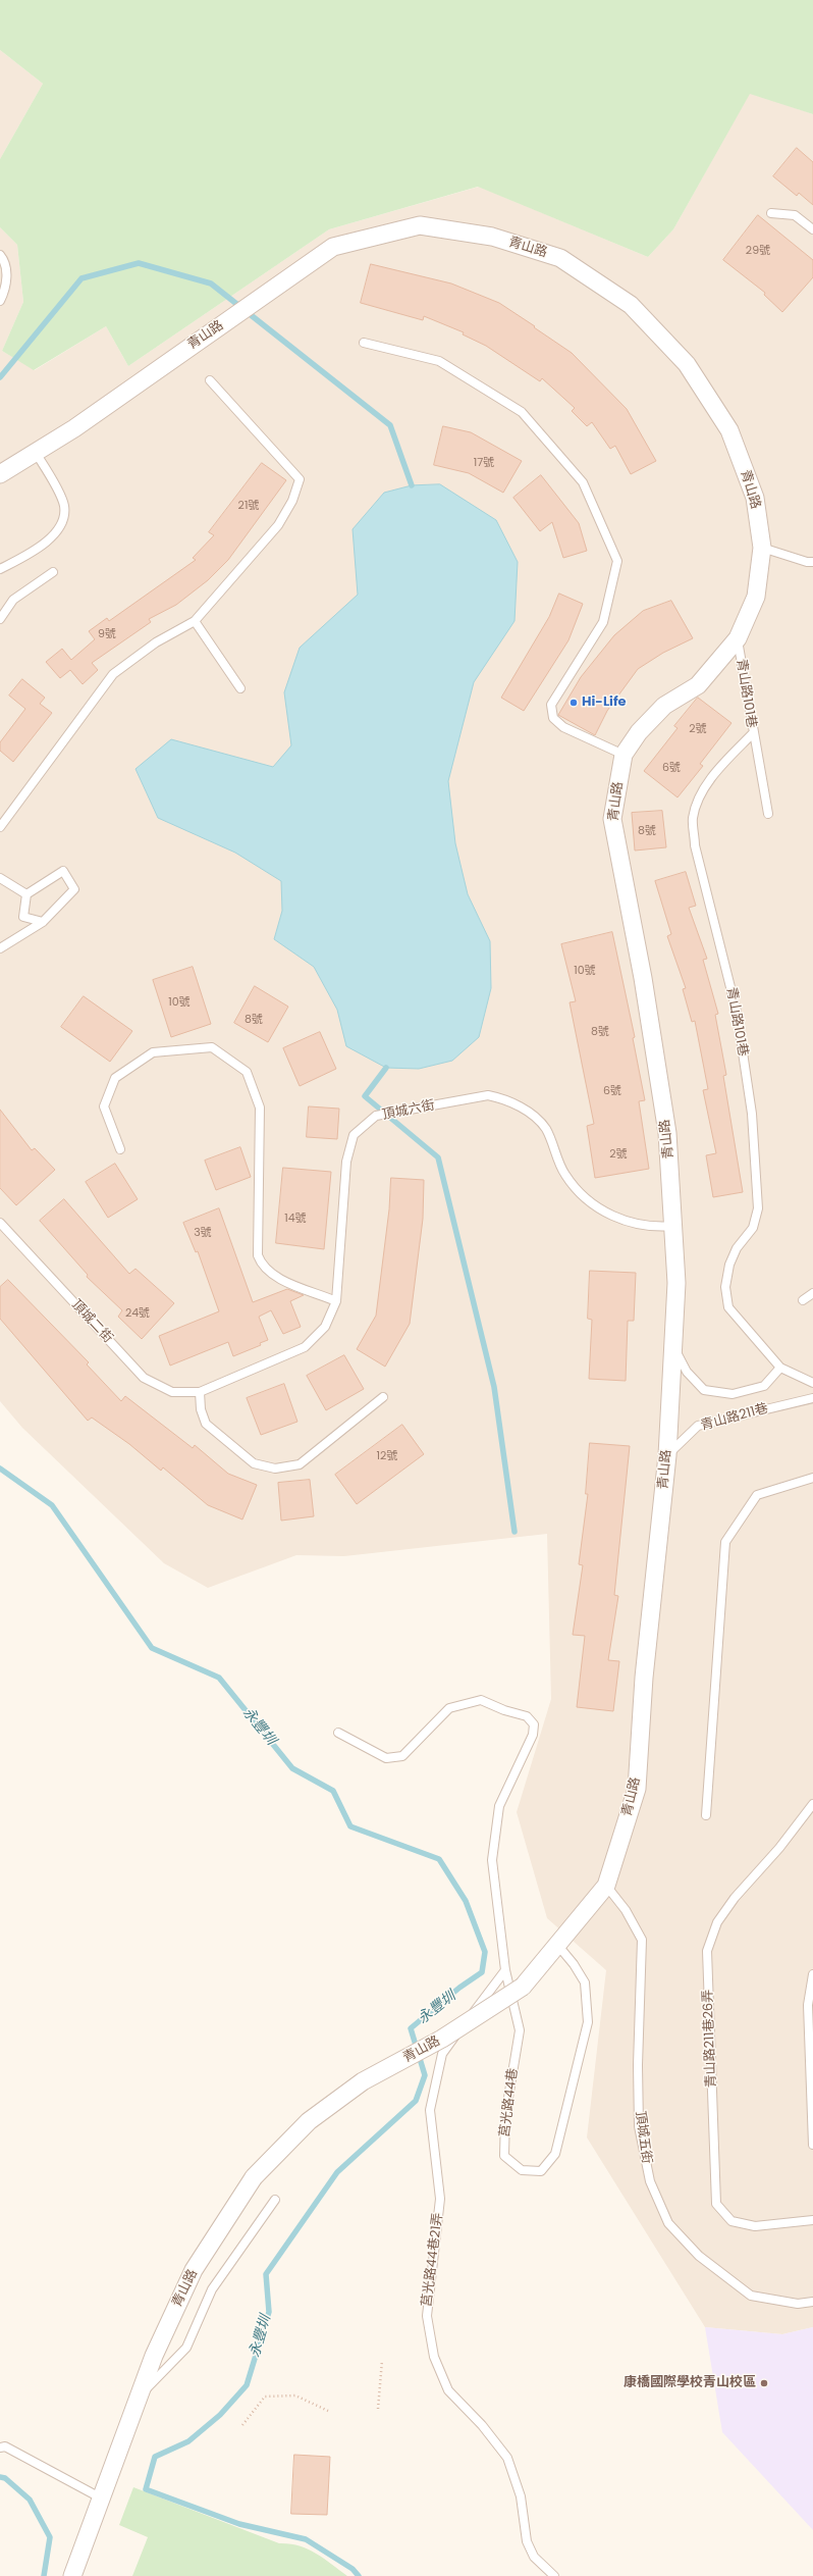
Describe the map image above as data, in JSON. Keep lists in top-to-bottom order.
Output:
{
  "streets": {
    "street": ["青山路"],
    "lane": [
      "青山路101巷",
      "頂城六街",
      "頂城二街",
      "青山路211巷",
      "青山路211巷26弄",
      "莒光路44巷",
      "頂城五街",
      "莒光路44巷21弄"
    ]
  },
  "crossings": [
    ["青山路", "青山路101巷"],
    ["青山路", "頂城六街"],
    ["青山路", "青山路211巷"],
    ["青山路", "莒光路44巷"],
    ["青山路", "頂城五街"],
    ["頂城六街", "頂城二街"],
    ["莒光路44巷", "莒光路44巷21弄"]
  ],
  "water": ["永豐圳"],
  "places": ["Hi-Life", "康橋國際學校青山校區"],
  "house_numbers": [
    "29號",
    "17號",
    "21號",
    "9號",
    "2號",
    "6號",
    "8號",
    "10號",
    "10號",
    "8號",
    "8號",
    "6號",
    "2號",
    "14號",
    "3號",
    "24號",
    "12號"
  ]
}
